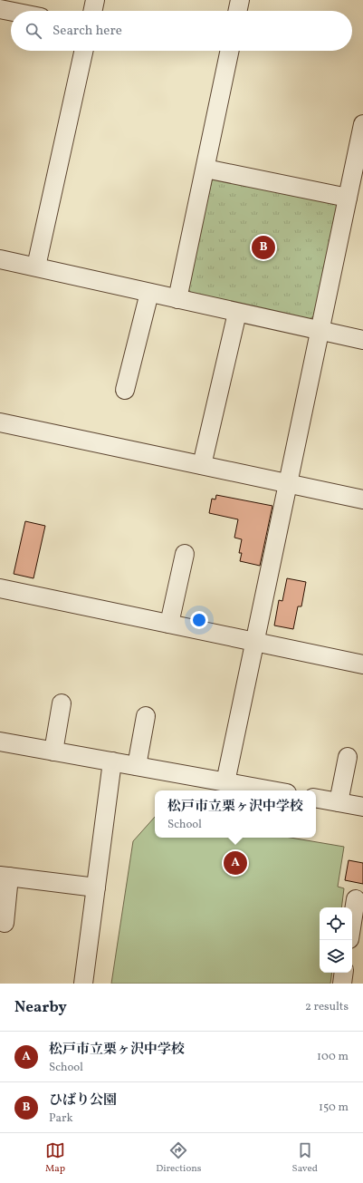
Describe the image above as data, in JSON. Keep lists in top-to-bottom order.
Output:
{
  "page": {
    "search": "Search here",
    "pins": ["B", "A"],
    "popup": ["松戸市立栗ヶ沢中学校", "School"],
    "heading": ["Nearby", "2 results"],
    "list": [
      {
        "mark": "A",
        "name": "松戸市立栗ヶ沢中学校",
        "note": "School",
        "value": "100 m"
      },
      {
        "mark": "B",
        "name": "ひばり公園",
        "note": "Park",
        "value": "150 m"
      }
    ],
    "nav": ["Map", "Directions", "Saved"]
  }
}
